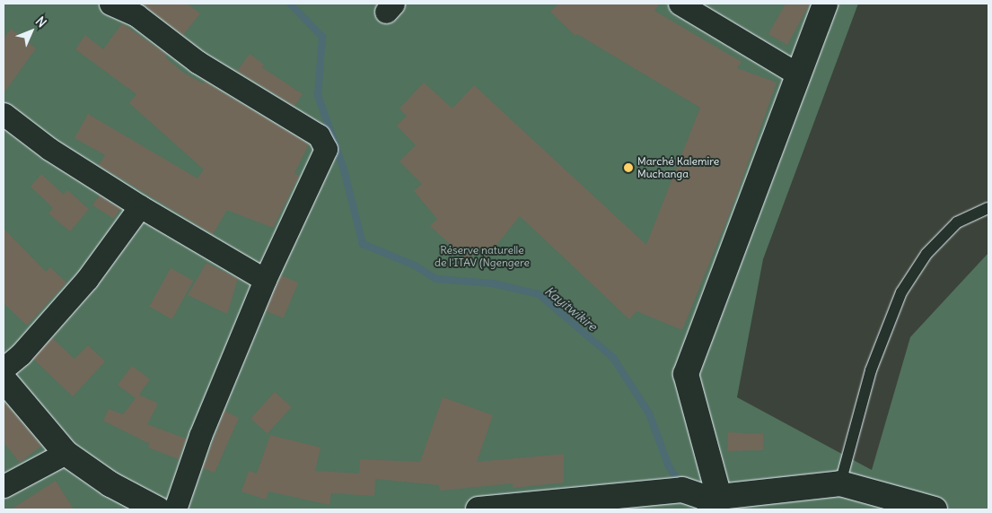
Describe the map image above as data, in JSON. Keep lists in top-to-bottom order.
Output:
{
  "water": ["Kayitwikire"],
  "parks": ["Réserve naturelle de l'ITAV (Ngengere"],
  "places": ["Marché Kalemire Muchanga"],
  "north": "top right"
}
